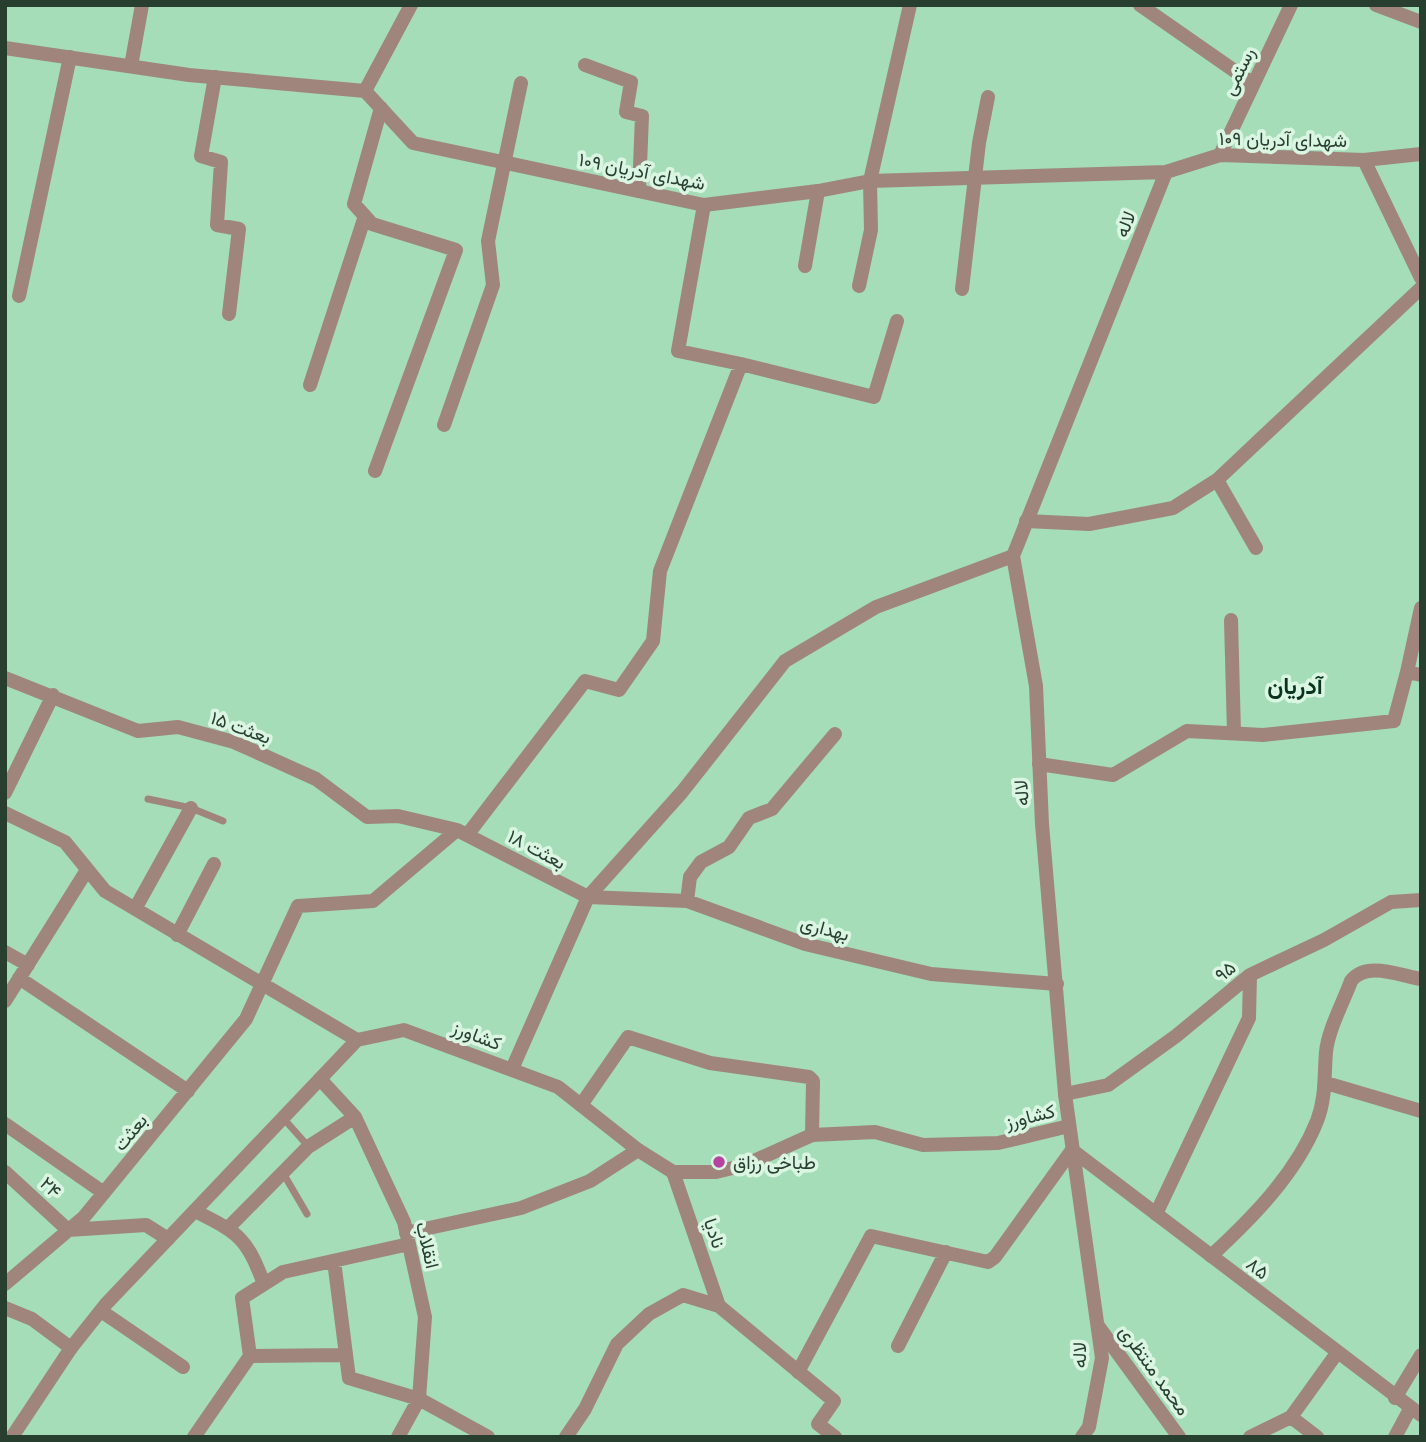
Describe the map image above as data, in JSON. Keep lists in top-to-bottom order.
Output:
{
  "streets": {
    "street": [
      "رستمی",
      "شهدای آدریان ۱۰۹",
      "لاله",
      "بعثت ۱۵",
      "بعثت ۱۸",
      "بهداری",
      "۹۵",
      "کشاورز",
      "بعثت",
      "۲۴",
      "نادیا",
      "انقلاب",
      "۸۵",
      "محمد منتظری"
    ]
  },
  "crossings": [
    ["رستمی", "شهدای آدریان ۱۰۹"],
    ["شهدای آدریان ۱۰۹", "لاله"],
    ["لاله", "بهداری"],
    ["لاله", "۹۵"],
    ["لاله", "کشاورز"],
    ["لاله", "۸۵"],
    ["لاله", "محمد منتظری"],
    ["بعثت ۱۵", "بعثت ۱۸"],
    ["بعثت ۱۵", "بعثت"],
    ["بعثت ۱۸", "بهداری"],
    ["بعثت ۱۸", "بعثت"],
    ["کشاورز", "نادیا"],
    ["بعثت", "۲۴"]
  ],
  "districts": ["آدریان"],
  "places": ["طباخی رزاق"]
}
